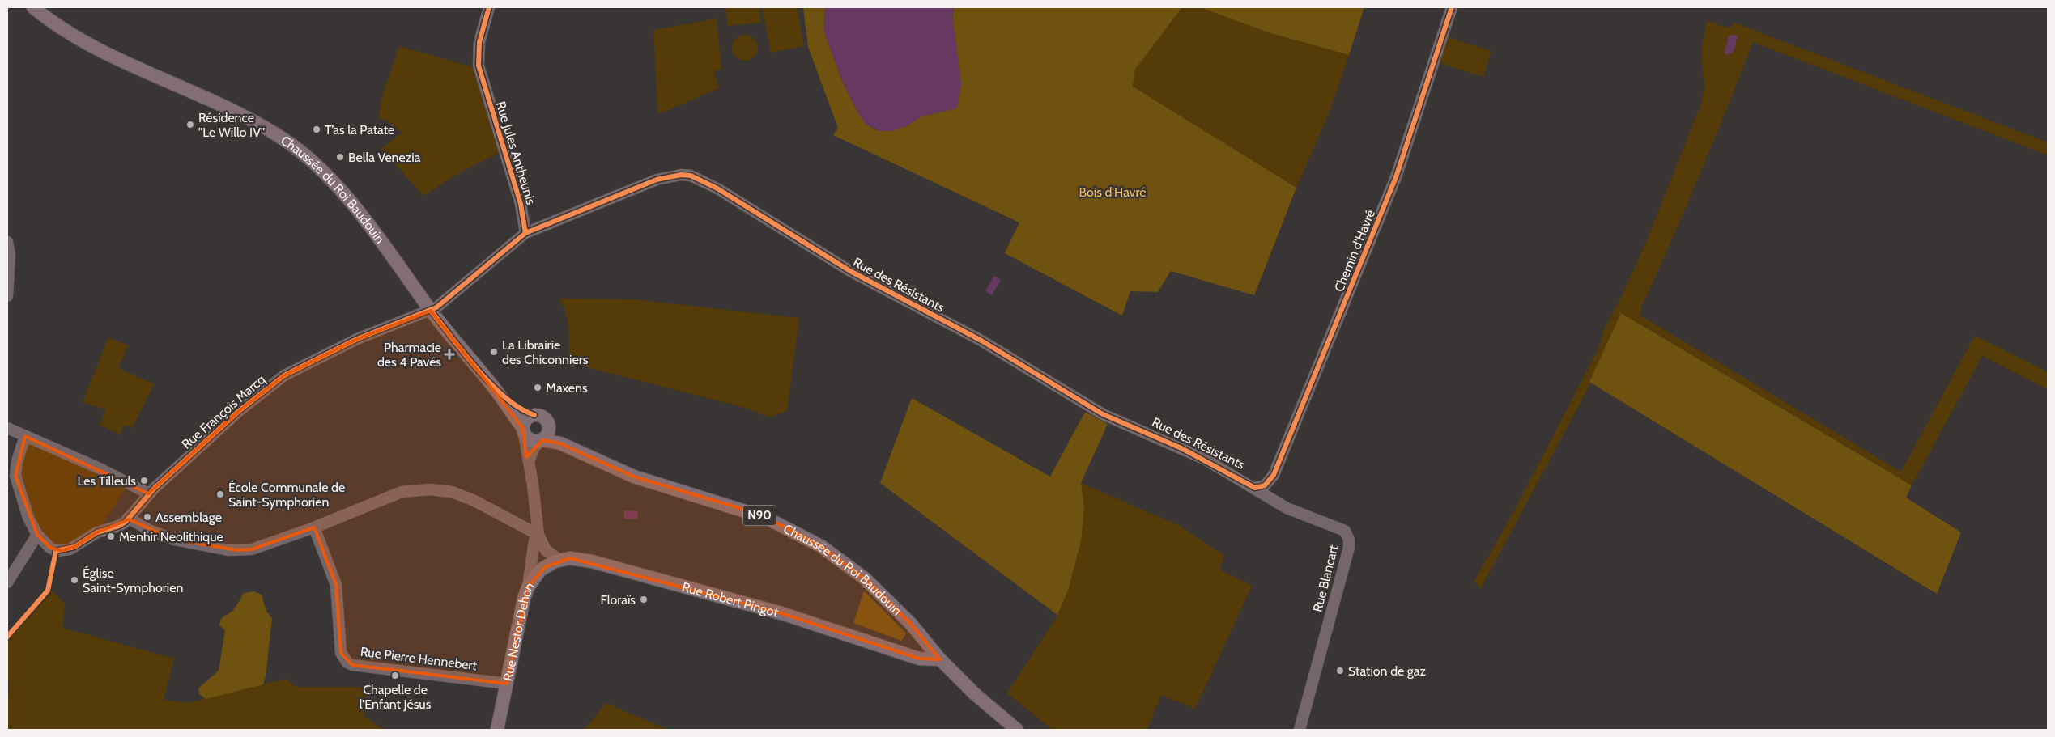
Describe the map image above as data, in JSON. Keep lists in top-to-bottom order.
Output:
{
  "streets": {
    "main road": [
      "Chaussée du Roi Baudouin",
      "N90",
      "Rue Robert Pingot",
      "Rue Nestor Dehon"
    ],
    "street": [
      "Rue Jules Antheunis",
      "Chemin d'Havré",
      "Rue des Résistants",
      "Rue François Marcq",
      "Rue Blancart",
      "Rue Pierre Hennebert"
    ]
  },
  "crossings": [
    ["Rue Jules Antheunis", "Rue des Résistants"],
    ["Chaussée du Roi Baudouin", "Rue François Marcq"],
    ["Chaussée du Roi Baudouin", "Rue Robert Pingot"],
    ["Chaussée du Roi Baudouin", "Rue Nestor Dehon"],
    ["Chemin d'Havré", "Rue des Résistants"],
    ["Chemin d'Havré", "Rue Blancart"],
    ["Rue des Résistants", "Rue Blancart"],
    ["Rue Robert Pingot", "Rue Nestor Dehon"],
    ["Rue Nestor Dehon", "Rue Pierre Hennebert"]
  ],
  "parks": ["Bois d'Havré"],
  "places": {
    "other": [
      "Résidence \"Le Willo IV\"",
      "T’as la Patate",
      "Bella Venezia",
      "La Librairie des Chiconniers",
      "Maxens",
      "Les Tilleuls",
      "École Communale de Saint-Symphorien",
      "Assemblage",
      "Menhir Neolithique",
      "Église Saint-Symphorien",
      "Floraïs",
      "Station de gaz",
      "Chapelle de l’Enfant Jésus"
    ],
    "health": ["Pharmacie des 4 Pavés"]
  }
}
